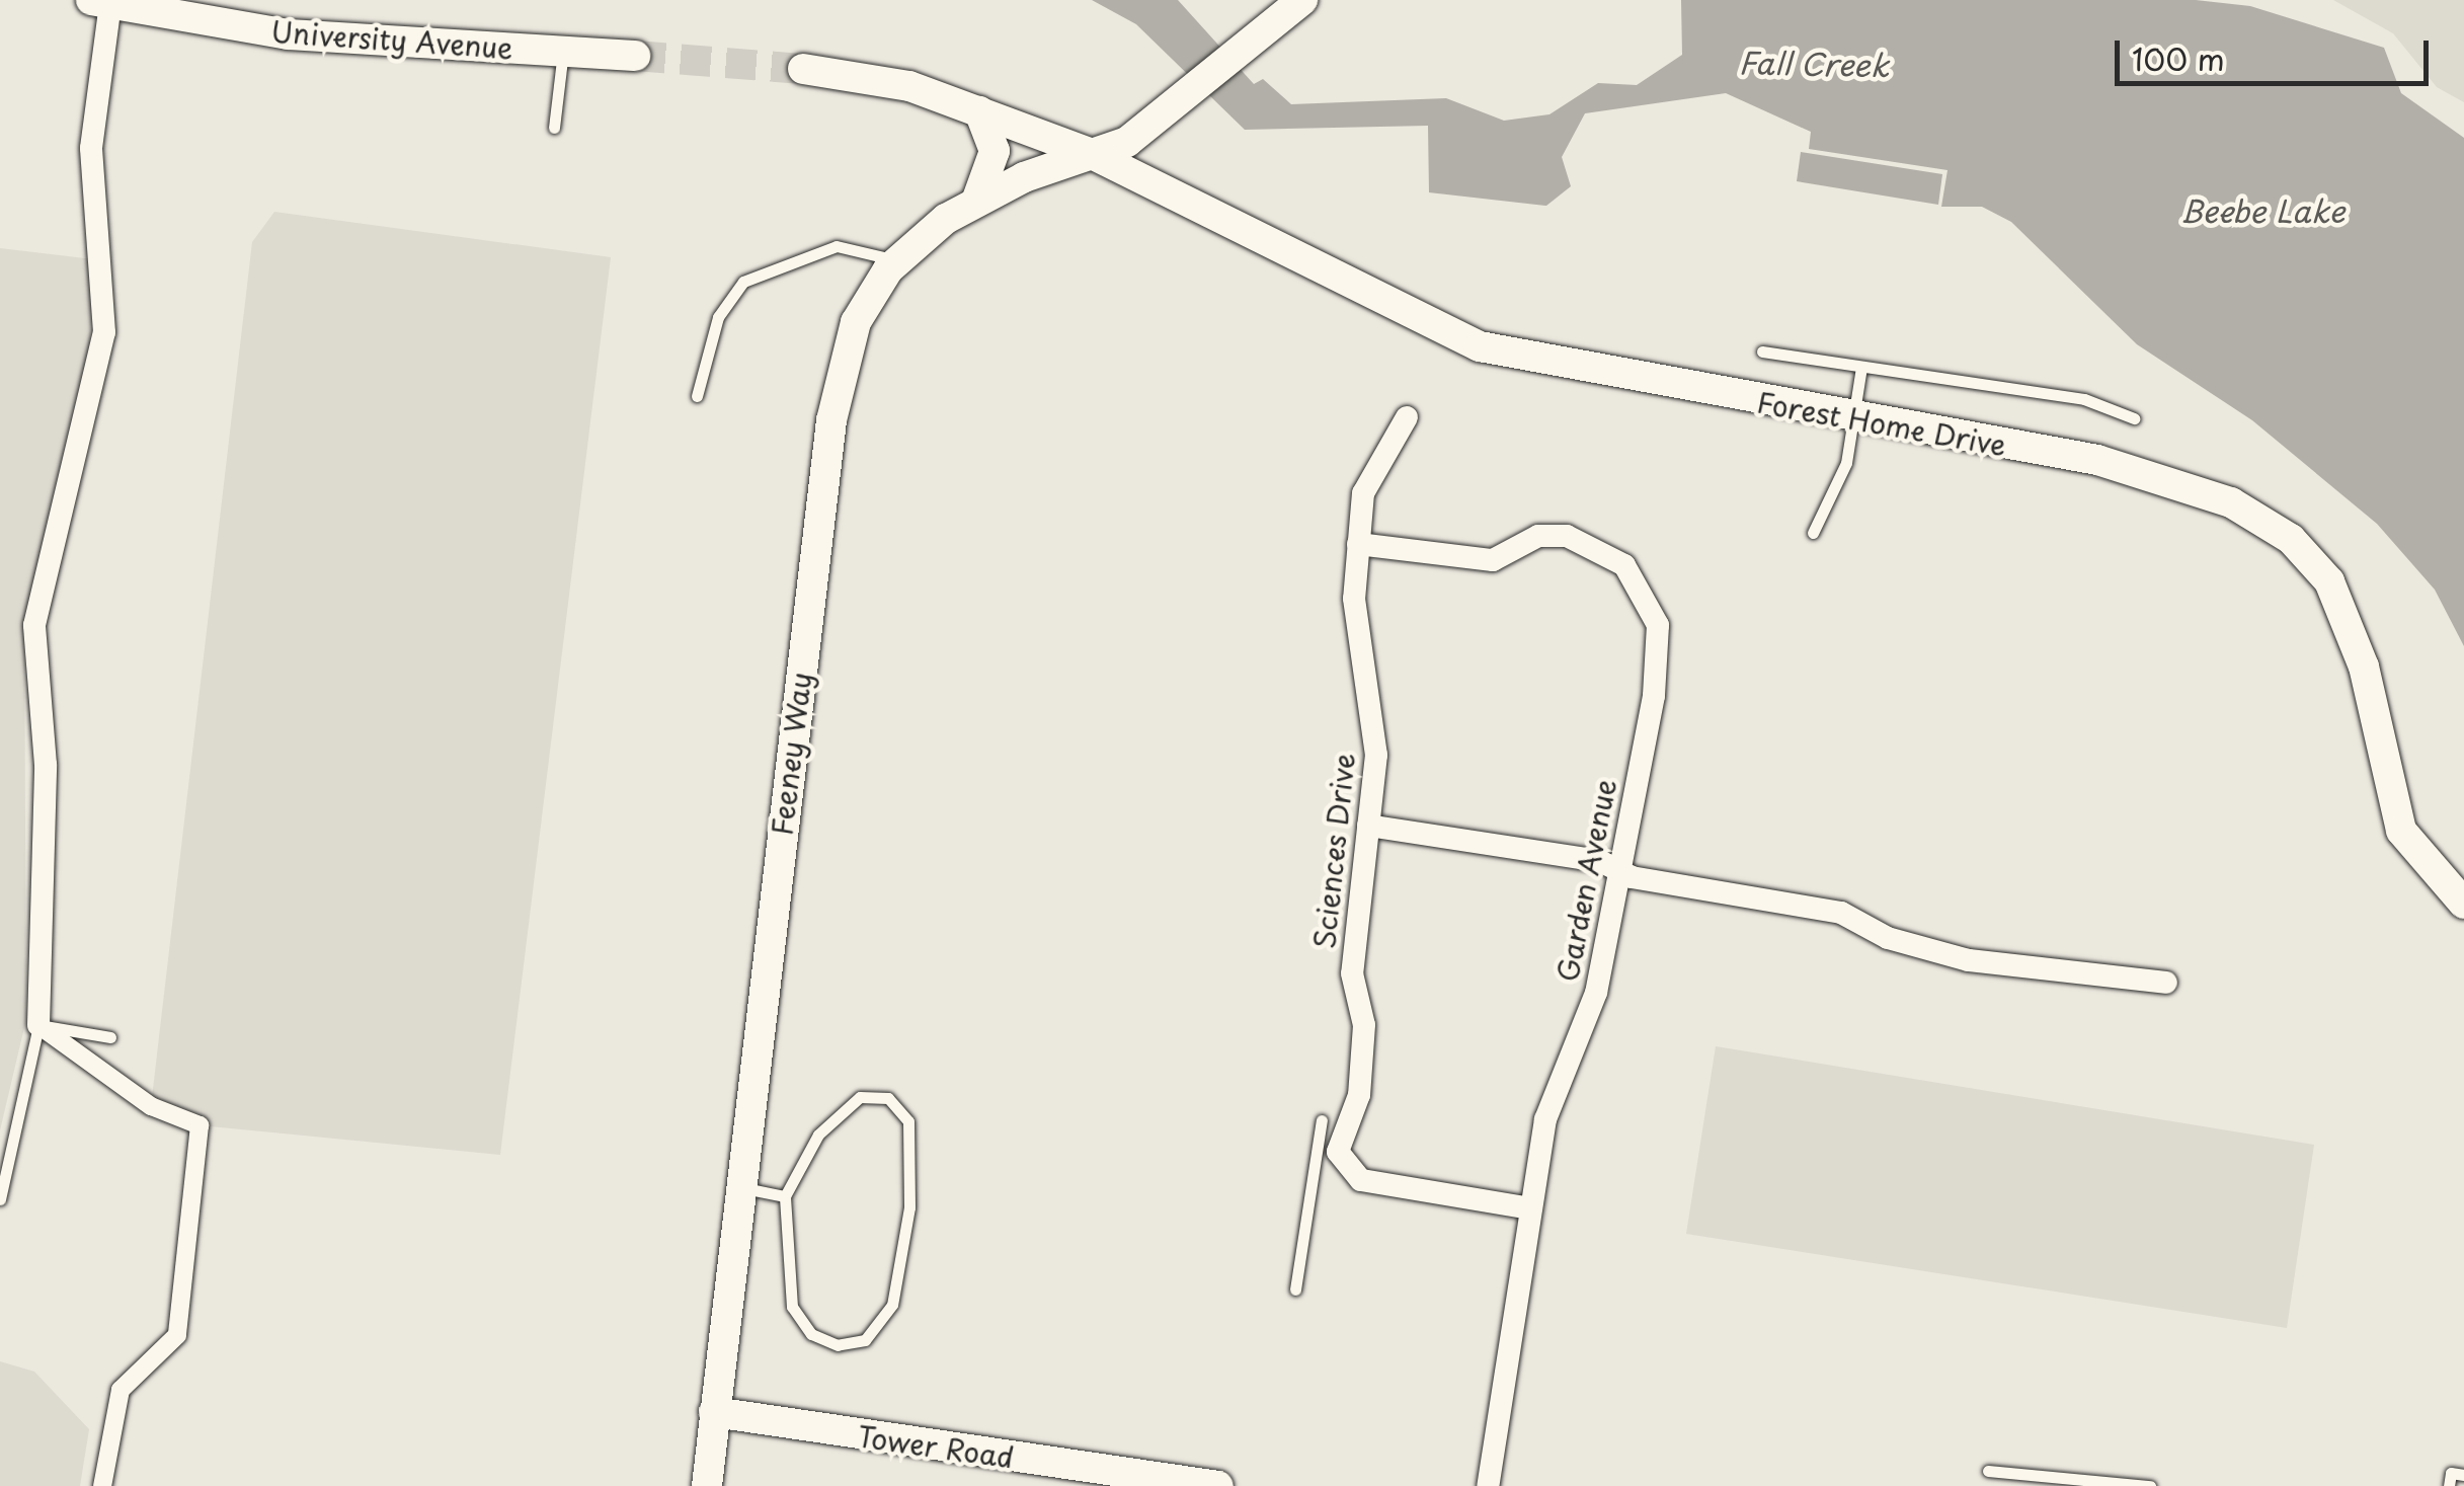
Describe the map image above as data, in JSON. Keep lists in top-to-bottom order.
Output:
{
  "streets": {
    "street": [
      "University Avenue",
      "Forest Home Drive",
      "Feeney Way",
      "Sciences Drive",
      "Garden Avenue",
      "Tower Road"
    ]
  },
  "crossings": [
    ["Forest Home Drive", "Feeney Way"],
    ["Feeney Way", "Tower Road"],
    ["Sciences Drive", "Garden Avenue"]
  ],
  "water": ["Fall Creek", "Beebe Lake"],
  "scale_bar": "100 m"
}
